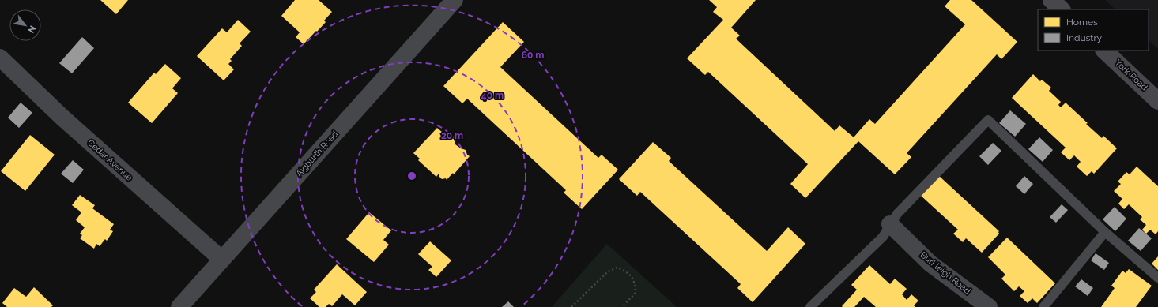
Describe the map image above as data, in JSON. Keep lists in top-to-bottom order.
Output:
{
  "streets": {
    "main road": ["York Road"],
    "street": ["Aigburth Road", "Cedar Avenue", "Burkleigh Road"]
  },
  "crossings": [
    ["Aigburth Road", "Cedar Avenue"]
  ],
  "legend": ["Homes", "Industry"],
  "north": "bottom right",
  "rings": ["60 m", "40 m", "20 m"]
}
